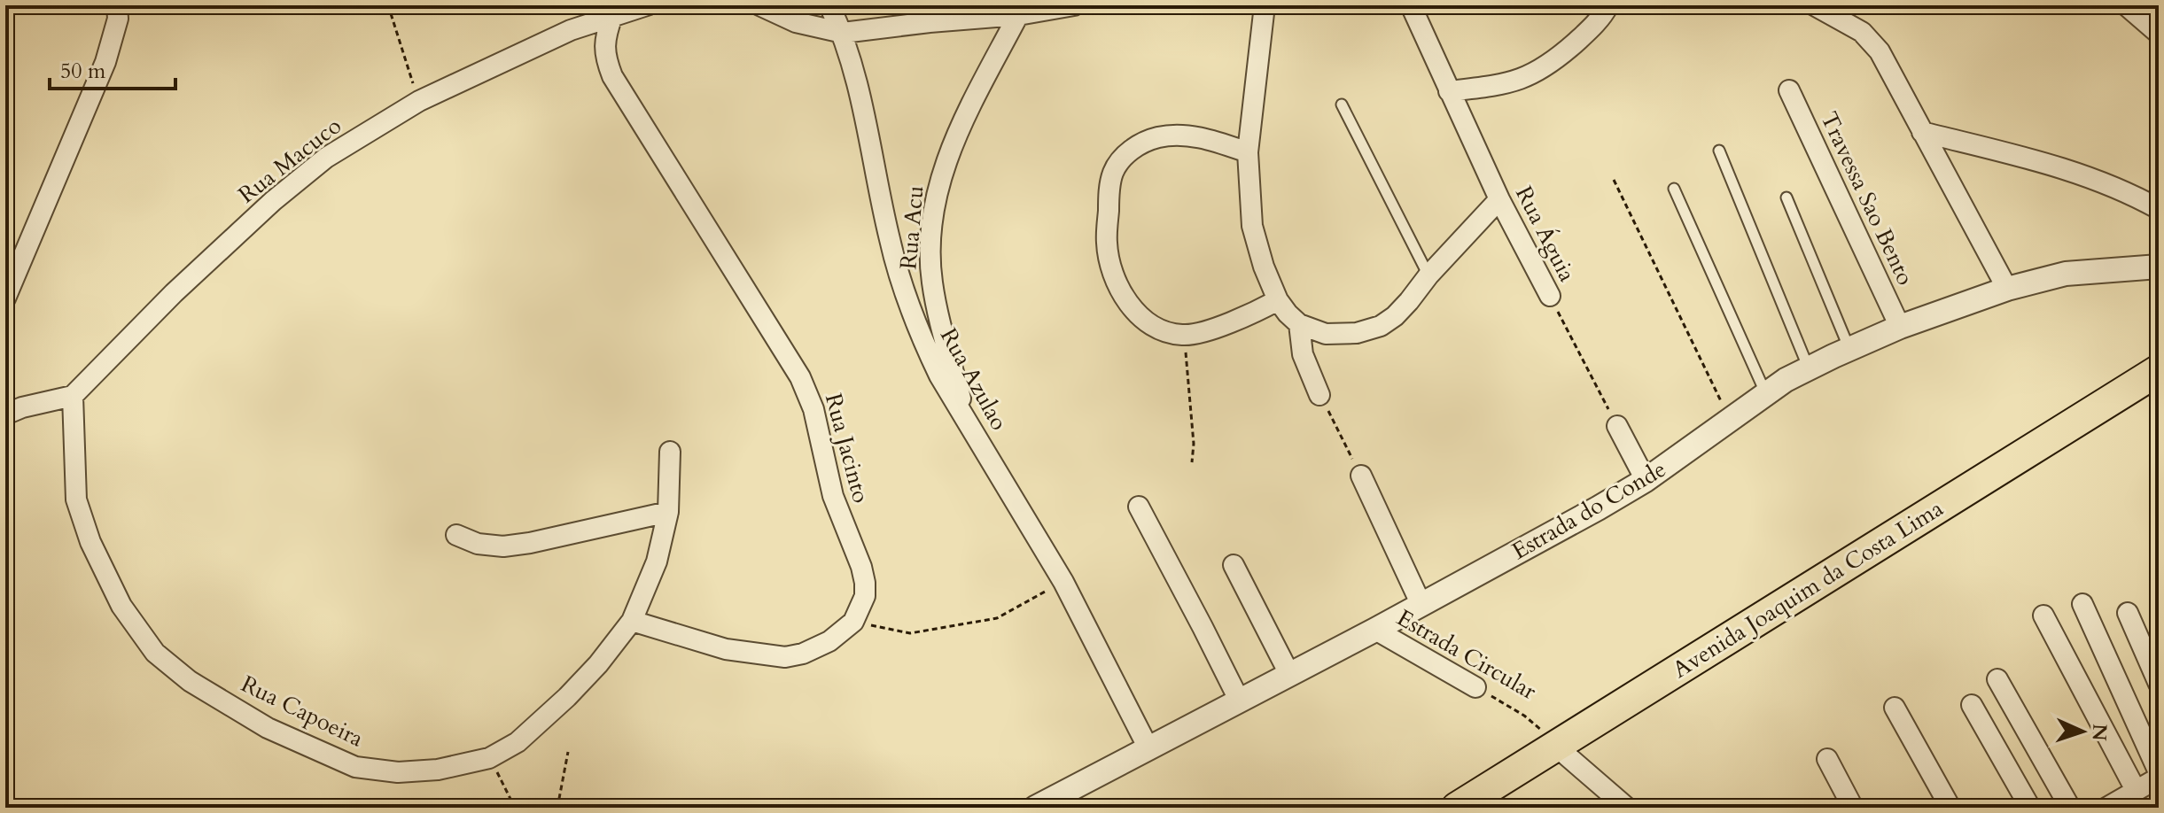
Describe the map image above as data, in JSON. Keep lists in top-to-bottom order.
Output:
{
  "streets": {
    "main road": ["Avenida Joaquim da Costa Lima"],
    "street": [
      "Rua Macuco",
      "Travessa Sao Bento",
      "Rua Acu",
      "Rua Águia",
      "Rua Azulao",
      "Rua Jacinto",
      "Estrada do Conde",
      "Estrada Circular",
      "Rua Capoeira"
    ]
  },
  "crossings": [
    ["Rua Macuco", "Rua Jacinto"],
    ["Rua Macuco", "Rua Capoeira"],
    ["Travessa Sao Bento", "Estrada do Conde"],
    ["Rua Acu", "Rua Azulao"],
    ["Rua Azulao", "Estrada do Conde"],
    ["Estrada do Conde", "Estrada Circular"],
    ["Avenida Joaquim da Costa Lima", "Estrada Circular"]
  ],
  "scale_bar": "50 m",
  "north": "right"
}
